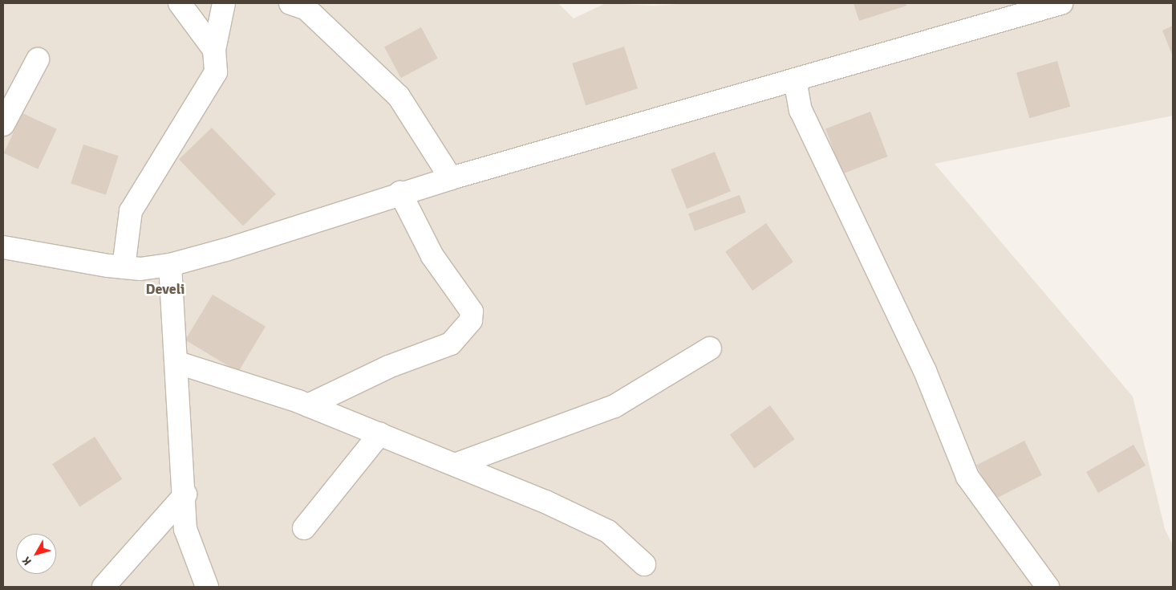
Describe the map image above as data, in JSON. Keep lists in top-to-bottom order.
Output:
{
  "districts": ["Develi"],
  "north": "bottom left"
}
